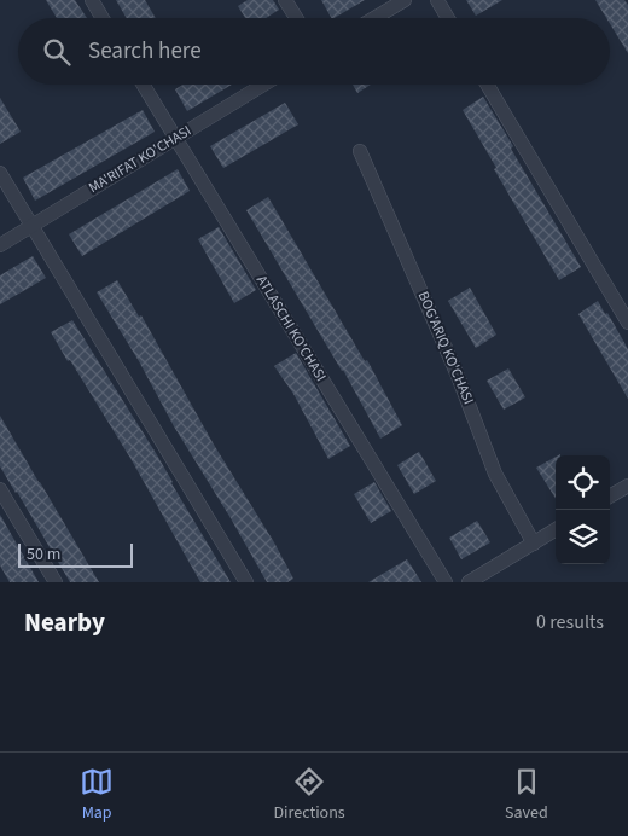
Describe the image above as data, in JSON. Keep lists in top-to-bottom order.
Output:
{
  "streets": {
    "street": ["MA'RIFAT KO'CHASI", "ATLASCHI KO'CHASI", "BOG'ARIQ KO'CHASI"]
  },
  "crossings": [
    ["MA'RIFAT KO'CHASI", "ATLASCHI KO'CHASI"]
  ],
  "scale_bar": "50 m",
  "page": {
    "search": "Search here",
    "scale": "50 m",
    "heading": ["Nearby", "0 results"],
    "nav": ["Map", "Directions", "Saved"]
  }
}
